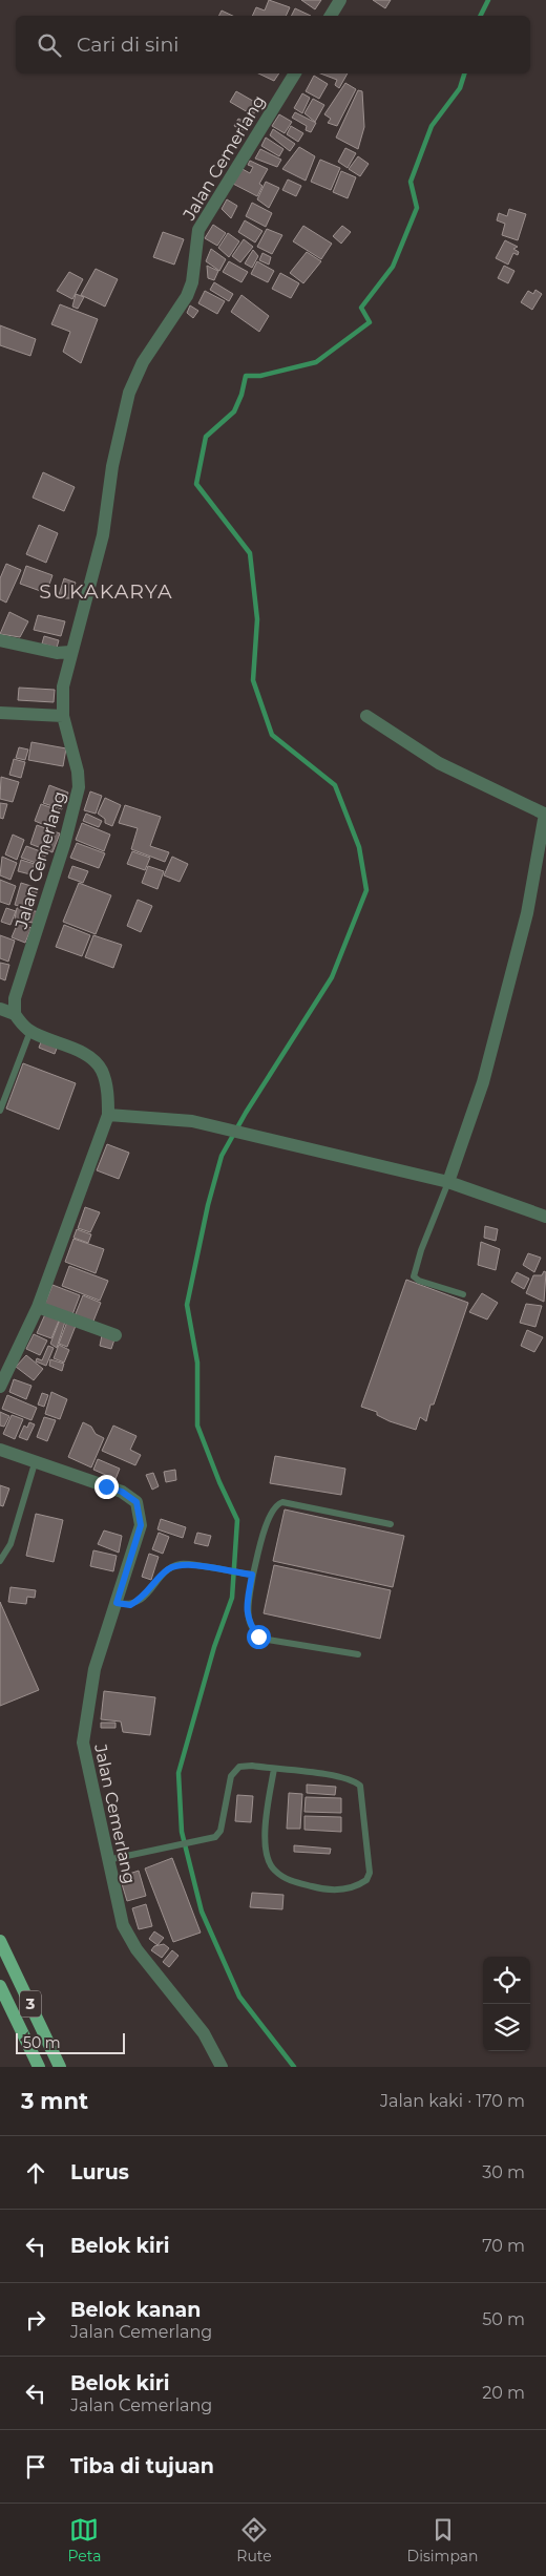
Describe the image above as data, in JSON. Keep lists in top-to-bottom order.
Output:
{
  "streets": {
    "main road": ["3"],
    "street": ["Jalan Cemerlang"]
  },
  "districts": ["SUKAKARYA"],
  "scale_bar": "50 m",
  "page": {
    "search": "Cari di sini",
    "scale": "50 m",
    "heading": ["3 mnt", "Jalan kaki · 170 m"],
    "list": [
      ["Lurus", "30 m"],
      ["Belok kiri", "70 m"],
      ["Belok kanan", "Jalan Cemerlang", "50 m"],
      ["Belok kiri", "Jalan Cemerlang", "20 m"],
      "Tiba di tujuan"
    ],
    "nav": ["Peta", "Rute", "Disimpan"]
  }
}
